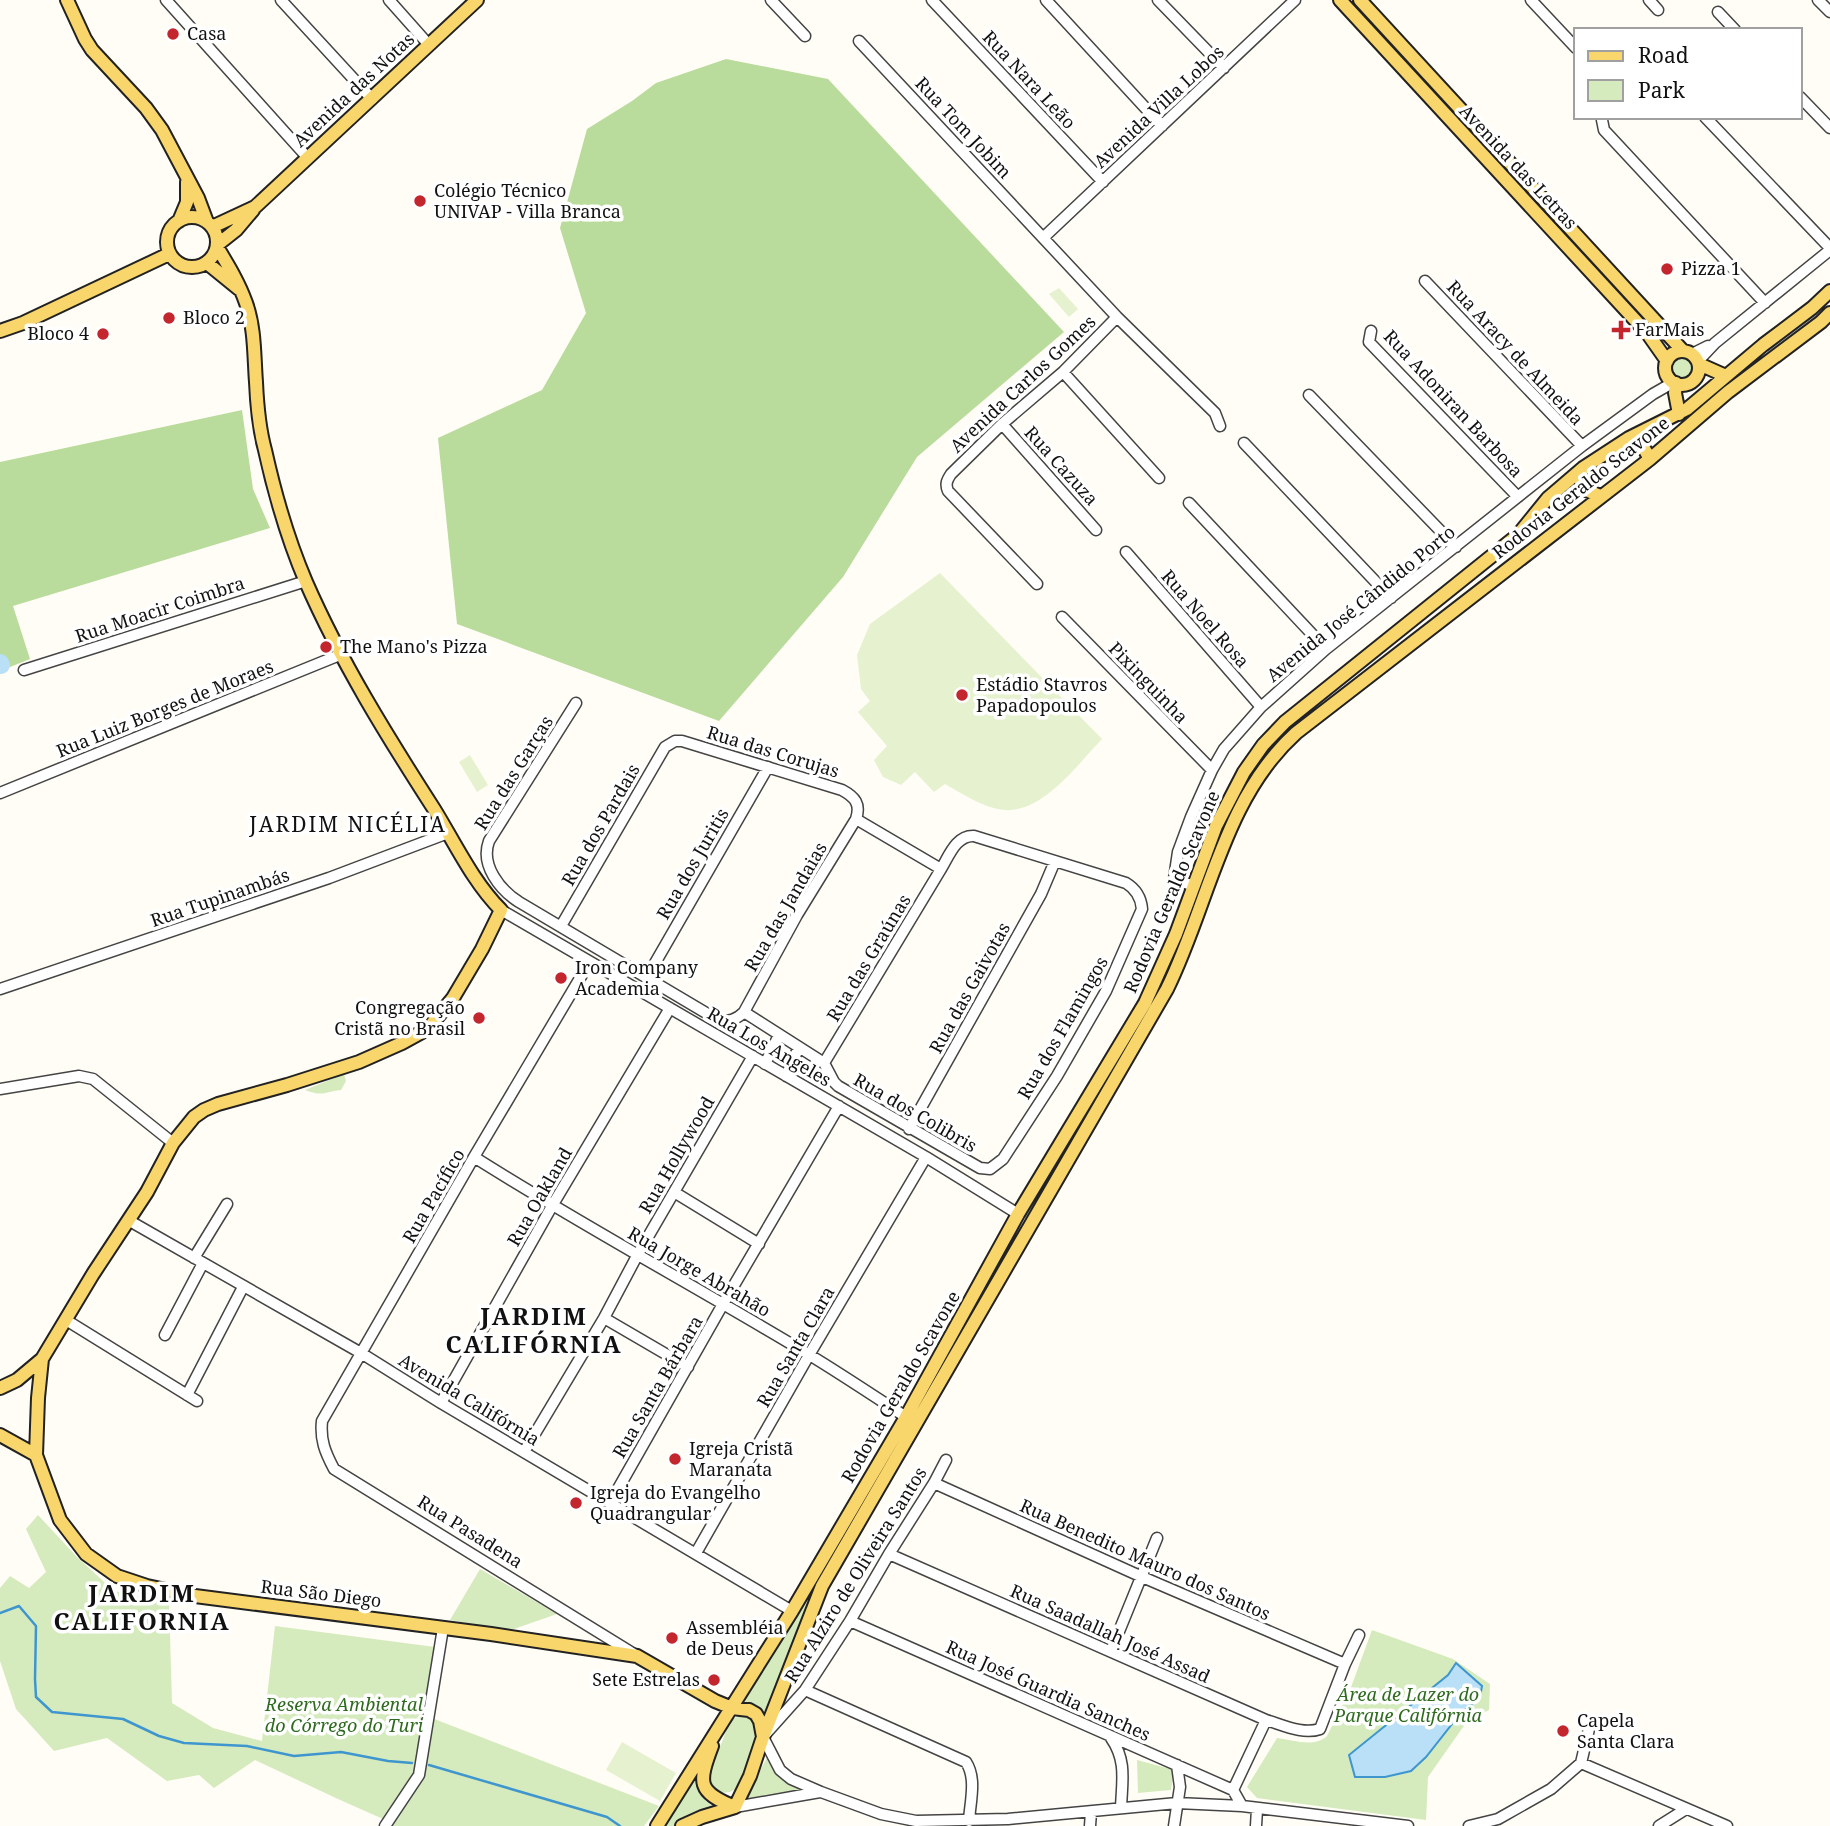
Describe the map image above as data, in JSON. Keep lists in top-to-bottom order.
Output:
{
  "streets": {
    "main road": [
      "Avenida das Notas",
      "Avenida das Letras",
      "Rodovia Geraldo Scavone",
      "Rua Pasadena",
      "Rua São Diego"
    ],
    "street": [
      "Rua Nara Leão",
      "Avenida Villa Lobos",
      "Rua Tom Jobim",
      "Rua Aracy de Almeida",
      "Avenida Carlos Gomes",
      "Rua Adoniran Barbosa",
      "Rua Cazuza",
      "Avenida José Cândido Porto",
      "Rua Moacir Coimbra",
      "Rua Noel Rosa",
      "Pixinguinha",
      "Rua Luiz Borges de Moraes",
      "Rua das Corujas",
      "Rua das Garças",
      "Rua dos Pardais",
      "Rua dos Juritis",
      "Rua Tupinambás",
      "Rua das Jandaias",
      "Rua das Graúnas",
      "Rua das Gaivotas",
      "Rua dos Flamingos",
      "Rua Los Angeles",
      "Rua dos Colibris",
      "Rua Hollywood",
      "Rua Pacífico",
      "Rua Oakland",
      "Rua Jorge Abrahão",
      "Rua Santa Clara",
      "Rua Santa Bárbara",
      "Avenida Califórnia",
      "Rua Benedito Mauro dos Santos",
      "Rua Alziro de Oliveira Santos",
      "Rua Saadallah José Assad",
      "Rua José Guardia Sanches"
    ]
  },
  "crossings": [
    ["Rua Nara Leão", "Avenida Villa Lobos"],
    ["Avenida Villa Lobos", "Rua Tom Jobim"],
    ["Rua Tom Jobim", "Avenida Carlos Gomes"],
    ["Avenida das Letras", "Avenida José Cândido Porto"],
    ["Rua Aracy de Almeida", "Avenida José Cândido Porto"],
    ["Avenida Carlos Gomes", "Rua Cazuza"],
    ["Rua Adoniran Barbosa", "Avenida José Cândido Porto"],
    ["Rodovia Geraldo Scavone", "Avenida José Cândido Porto"],
    ["Rodovia Geraldo Scavone", "Rua Los Angeles"],
    ["Rodovia Geraldo Scavone", "Rua Jorge Abrahão"],
    ["Rodovia Geraldo Scavone", "Avenida Califórnia"],
    ["Rodovia Geraldo Scavone", "Rua Pasadena"],
    ["Rodovia Geraldo Scavone", "Rua Alziro de Oliveira Santos"],
    ["Avenida José Cândido Porto", "Rua Noel Rosa"],
    ["Avenida José Cândido Porto", "Pixinguinha"],
    ["Rua das Corujas", "Rua dos Pardais"],
    ["Rua das Corujas", "Rua dos Juritis"],
    ["Rua das Corujas", "Rua das Jandaias"],
    ["Rua das Garças", "Rua dos Pardais"],
    ["Rua das Jandaias", "Rua dos Colibris"],
    ["Rua das Graúnas", "Rua dos Colibris"],
    ["Rua das Gaivotas", "Rua dos Flamingos"],
    ["Rua das Gaivotas", "Rua dos Colibris"],
    ["Rua dos Flamingos", "Rua dos Colibris"],
    ["Rua Los Angeles", "Rua Hollywood"],
    ["Rua Los Angeles", "Rua Pacífico"],
    ["Rua Los Angeles", "Rua Oakland"],
    ["Rua Los Angeles", "Rua Santa Clara"],
    ["Rua Los Angeles", "Rua Santa Bárbara"],
    ["Rua Los Angeles", "Rua São Diego"],
    ["Rua Hollywood", "Rua Jorge Abrahão"],
    ["Rua Hollywood", "Avenida Califórnia"],
    ["Rua Pacífico", "Rua Jorge Abrahão"],
    ["Rua Pacífico", "Avenida Califórnia"],
    ["Rua Pacífico", "Rua Pasadena"],
    ["Rua Oakland", "Rua Jorge Abrahão"],
    ["Rua Oakland", "Avenida Califórnia"],
    ["Rua Jorge Abrahão", "Rua Santa Clara"],
    ["Rua Jorge Abrahão", "Rua Santa Bárbara"],
    ["Rua Santa Clara", "Avenida Califórnia"],
    ["Rua Santa Bárbara", "Avenida Califórnia"],
    ["Avenida Califórnia", "Rua São Diego"],
    ["Rua Pasadena", "Rua Alziro de Oliveira Santos"],
    ["Rua Pasadena", "Rua São Diego"],
    ["Rua Benedito Mauro dos Santos", "Rua Alziro de Oliveira Santos"],
    ["Rua Benedito Mauro dos Santos", "Rua Saadallah José Assad"],
    ["Rua Alziro de Oliveira Santos", "Rua Saadallah José Assad"],
    ["Rua Alziro de Oliveira Santos", "Rua José Guardia Sanches"]
  ],
  "districts": ["JARDIM NICÉLIA", "JARDIM CALIFÓRNIA", "JARDIM CALIFORNIA"],
  "parks": ["Área de Lazer do Parque Califórnia", "Reserva Ambiental do Córrego do Turi"],
  "places": {
    "other": [
      "Casa",
      "Colégio Técnico UNIVAP - Villa Branca",
      "Pizza 1",
      "Bloco 2",
      "Bloco 4",
      "The Mano's Pizza",
      "Estádio Stavros Papadopoulos",
      "Iron Company Academia",
      "Congregação Cristã no Brasil",
      "Igreja Cristã Maranata",
      "Igreja do Evangelho Quadrangular",
      "Assembléia de Deus",
      "Sete Estrelas",
      "Capela Santa Clara"
    ],
    "health": ["FarMais"]
  },
  "legend": ["Road", "Park"]
}
